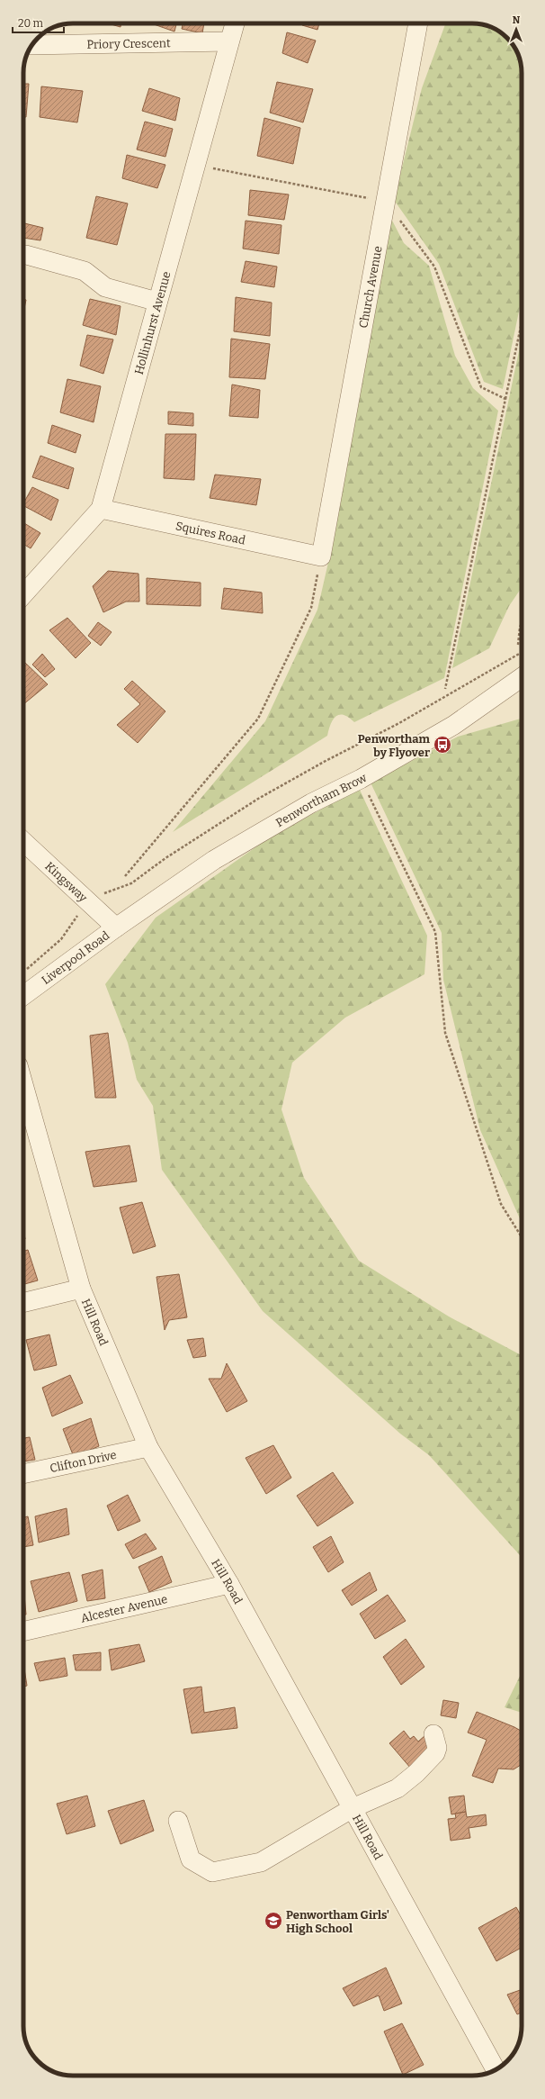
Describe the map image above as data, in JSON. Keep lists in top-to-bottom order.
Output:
{
  "streets": {
    "street": [
      "Priory Crescent",
      "Church Avenue",
      "Hollinhurst Avenue",
      "Squires Road",
      "Penwortham Brow",
      "Kingsway",
      "Liverpool Road",
      "Hill Road",
      "Clifton Drive",
      "Alcester Avenue"
    ]
  },
  "crossings": [
    ["Priory Crescent", "Hollinhurst Avenue"],
    ["Church Avenue", "Squires Road"],
    ["Hollinhurst Avenue", "Squires Road"],
    ["Penwortham Brow", "Kingsway"],
    ["Penwortham Brow", "Liverpool Road"],
    ["Kingsway", "Liverpool Road"],
    ["Hill Road", "Clifton Drive"],
    ["Hill Road", "Alcester Avenue"]
  ],
  "places": {
    "bus stop": ["Penwortham by Flyover"],
    "school or university": ["Penwortham Girls' High School"]
  },
  "scale_bar": "20 m",
  "north": "top"
}
